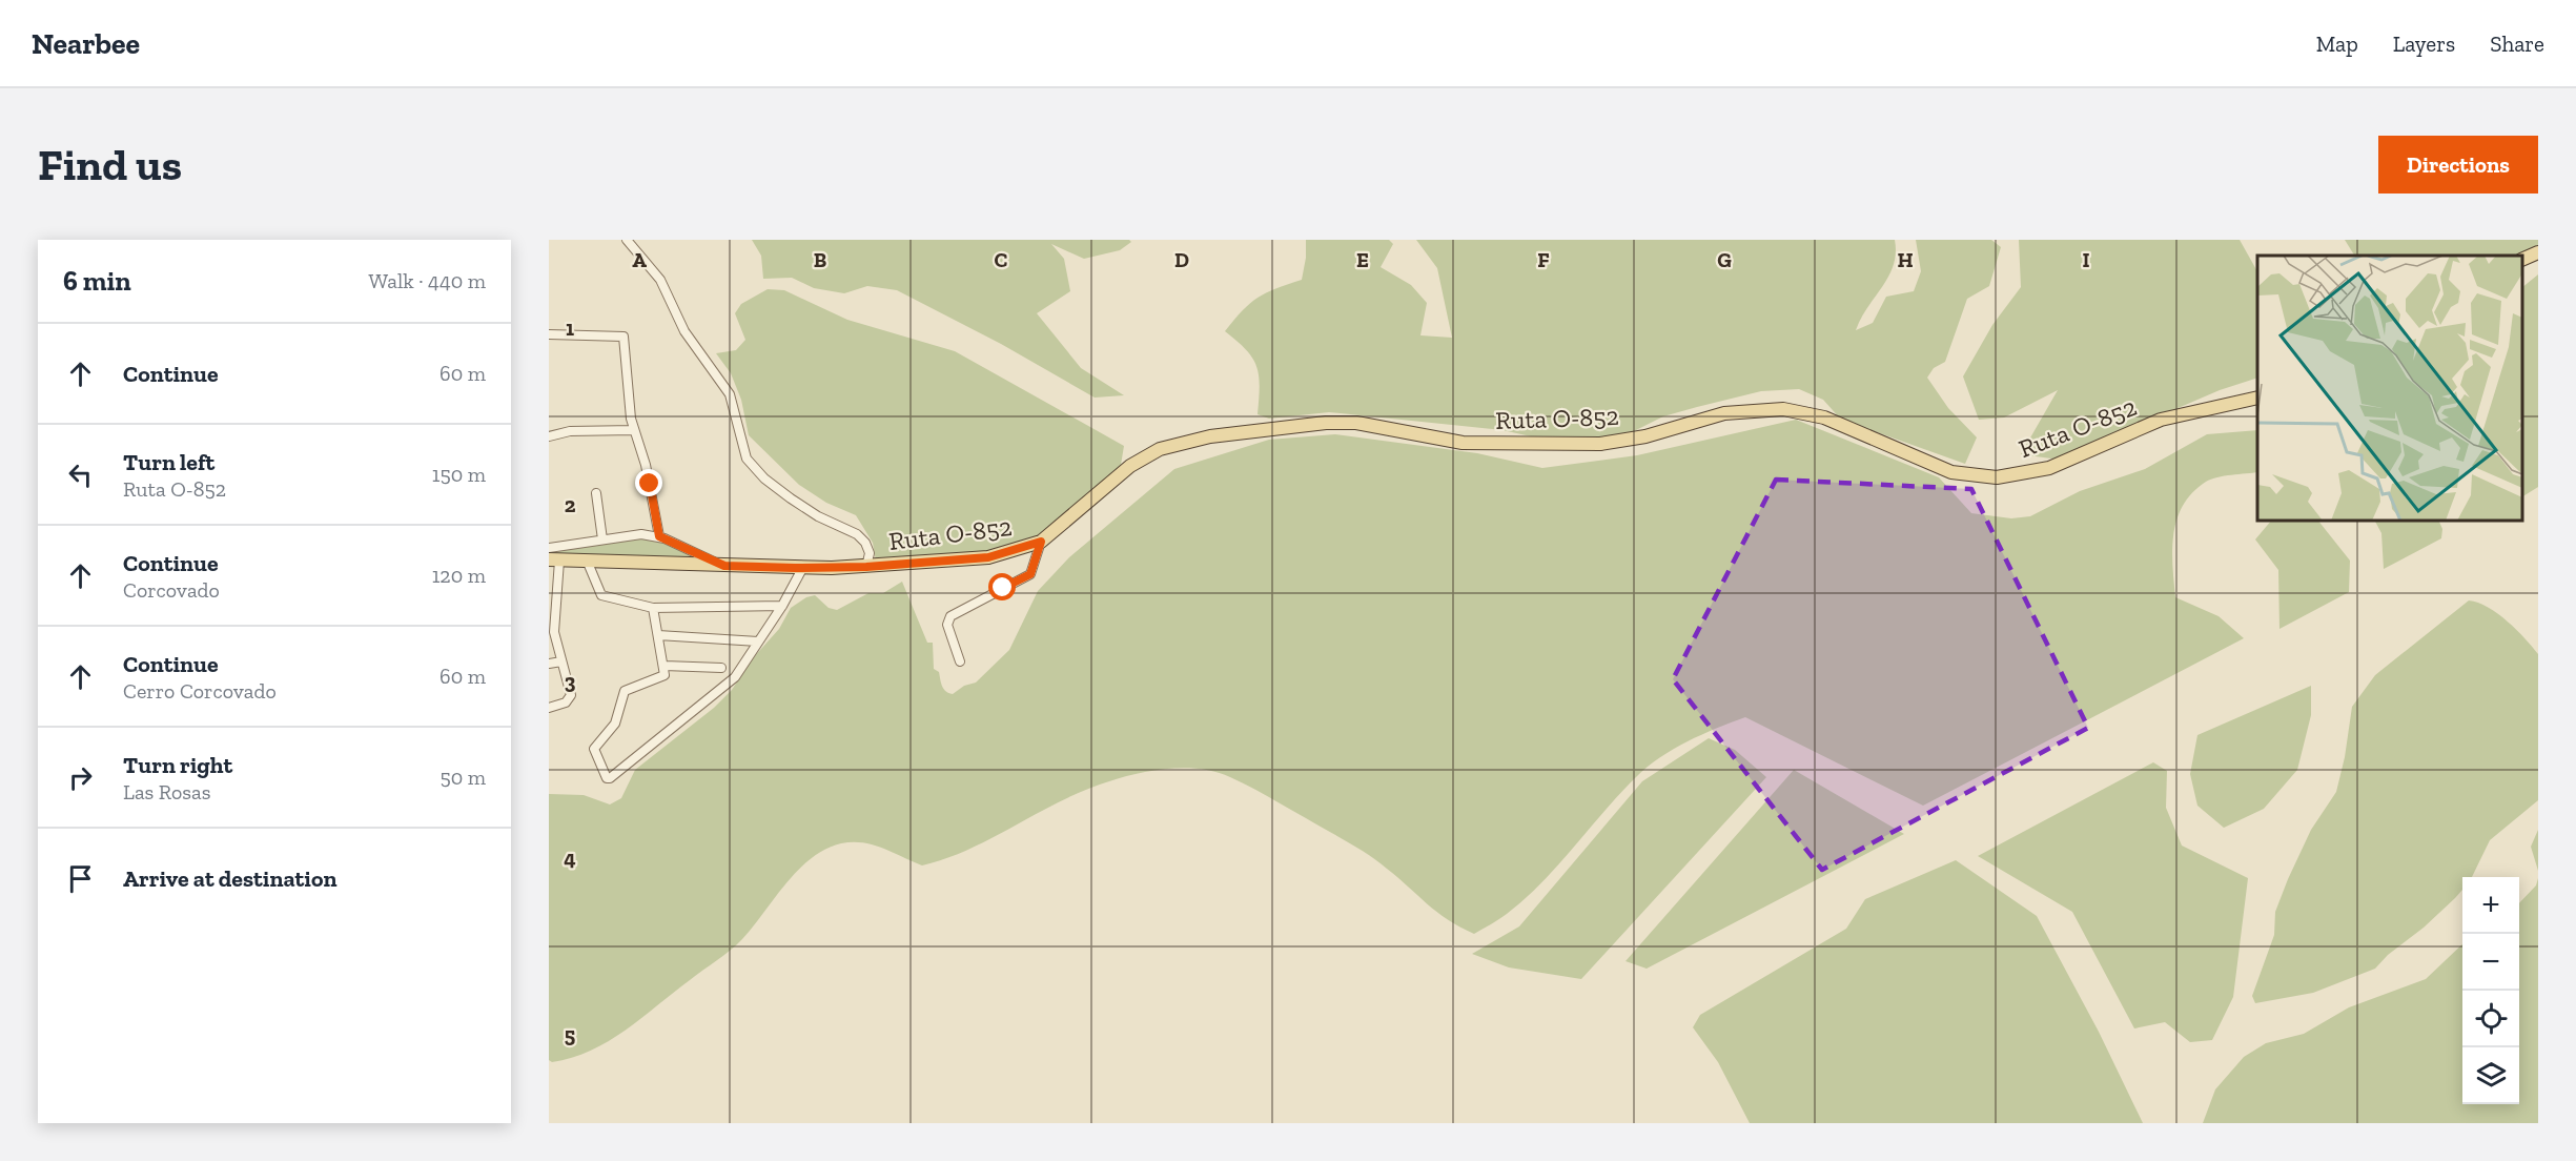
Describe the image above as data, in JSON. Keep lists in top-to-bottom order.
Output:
{
  "streets": {
    "main road": ["Ruta O-852"]
  },
  "page": {
    "header": "Nearbee",
    "nav": ["Map", "Layers", "Share"],
    "buttons": "Directions",
    "title": "Find us",
    "heading": ["6 min", "Walk · 440 m"],
    "list": [
      ["Continue", "60 m"],
      ["Turn left", "Ruta O-852", "150 m"],
      ["Continue", "Corcovado", "120 m"],
      ["Continue", "Cerro Corcovado", "60 m"],
      ["Turn right", "Las Rosas", "50 m"],
      "Arrive at destination"
    ],
    "map_buttons": ["+", "−"]
  },
  "grid": {
    "columns": [
      "A",
      "B",
      "C",
      "D",
      "E",
      "F",
      "G",
      "H",
      "I"
    ],
    "rows": [
      "1",
      "2",
      "3",
      "4",
      "5"
    ]
  }
}
